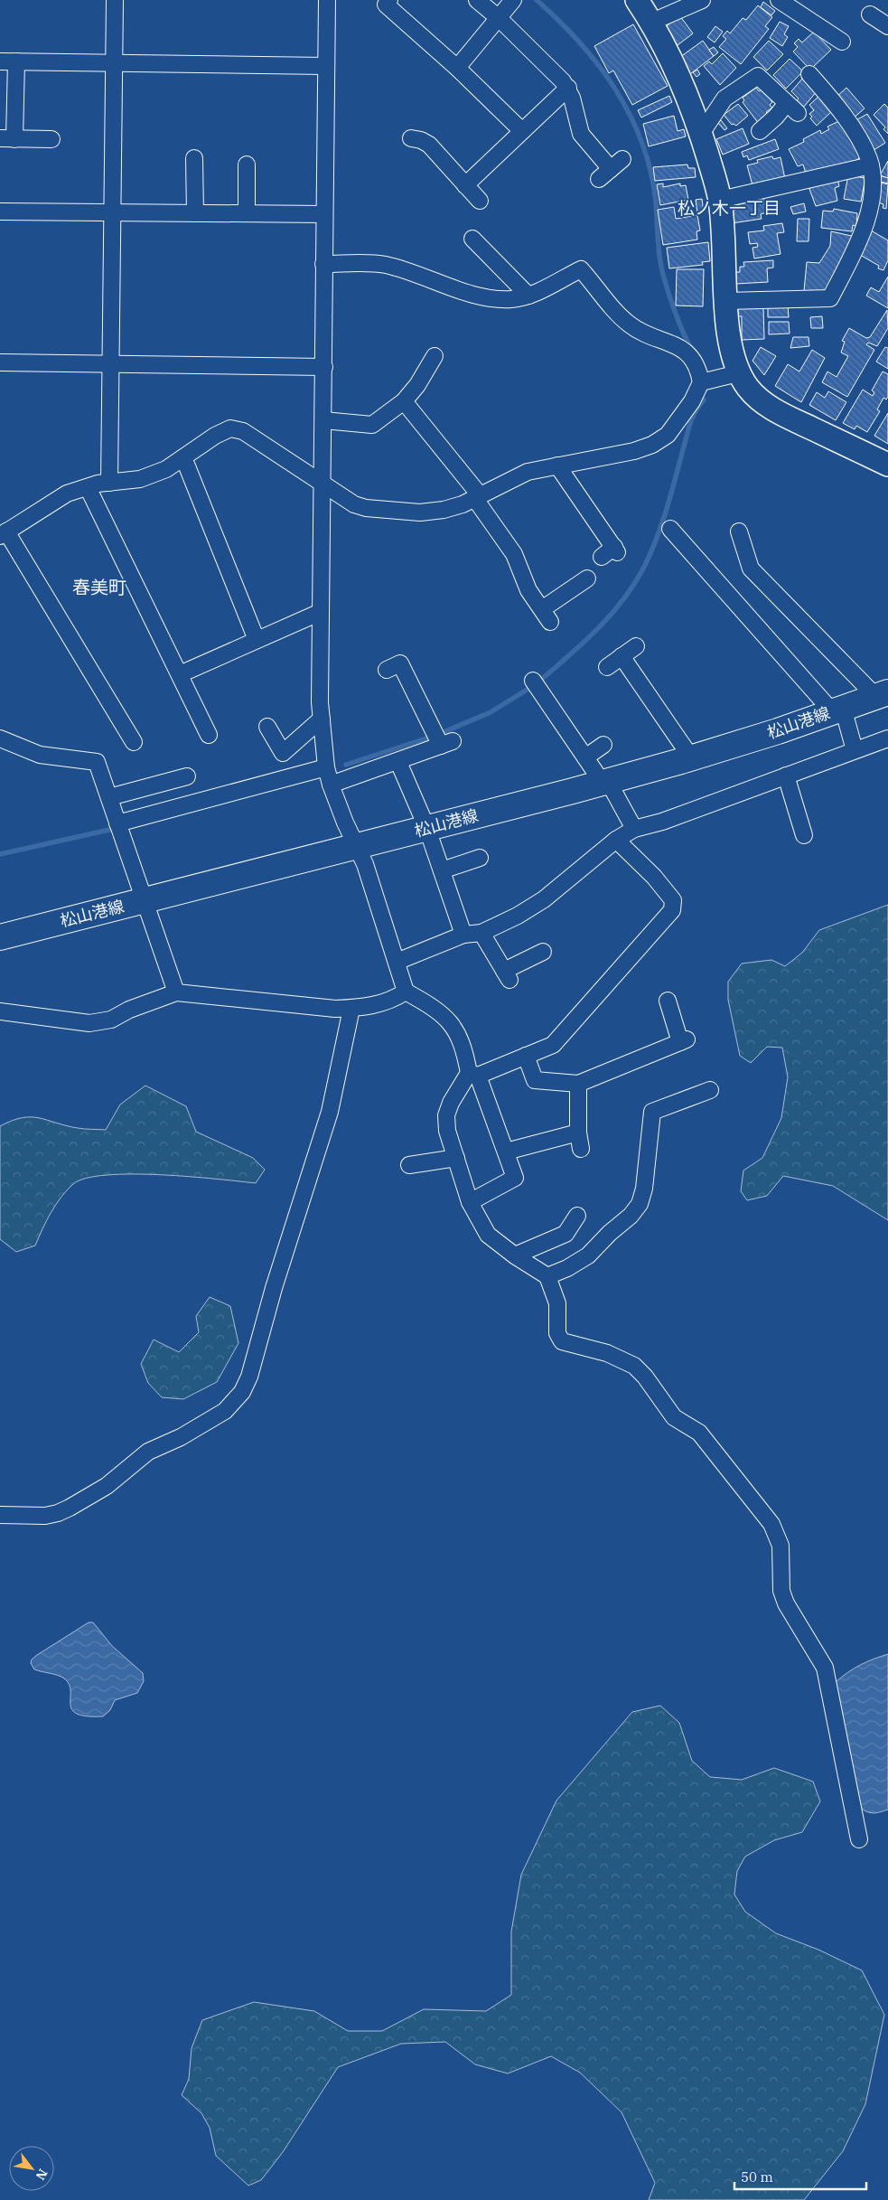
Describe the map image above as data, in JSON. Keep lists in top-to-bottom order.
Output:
{
  "streets": {
    "main road": ["松山港線"]
  },
  "districts": ["松ノ木一丁目", "春美町"],
  "scale_bar": "50 m",
  "north": "bottom right"
}
